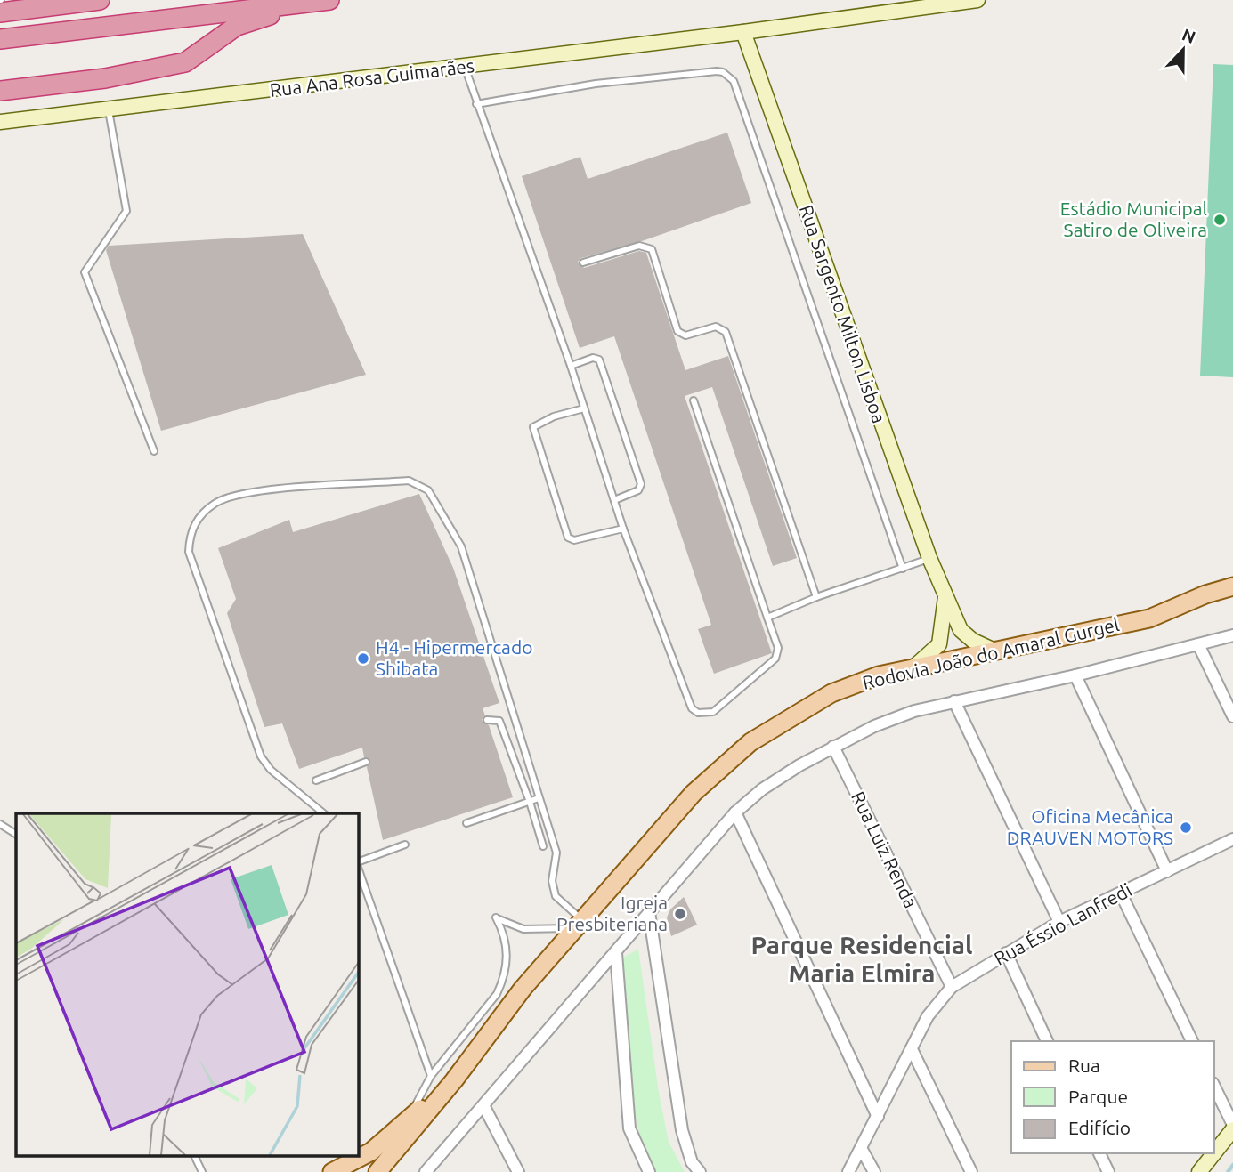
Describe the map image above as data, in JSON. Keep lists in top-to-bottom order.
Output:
{
  "streets": {
    "main road": ["Rodovia João do Amaral Gurgel"],
    "street": [
      "Rua Ana Rosa Guimarães",
      "Rua Sargento Milton Lisboa",
      "Rua Luiz Renda",
      "Rua Éssio Lanfredi"
    ]
  },
  "crossings": [
    ["Rua Ana Rosa Guimarães", "Rua Sargento Milton Lisboa"],
    ["Rua Sargento Milton Lisboa", "Rodovia João do Amaral Gurgel"],
    ["Rua Luiz Renda", "Rua Éssio Lanfredi"]
  ],
  "districts": ["Parque Residencial Maria Elmira"],
  "places": [
    "Estádio Municipal Satiro de Oliveira",
    "H4 - Hipermercado Shibata",
    "Oficina Mecânica DRAUVEN MOTORS",
    "Igreja Presbiteriana"
  ],
  "legend": ["Rua", "Parque", "Edifício"],
  "north": "top"
}
